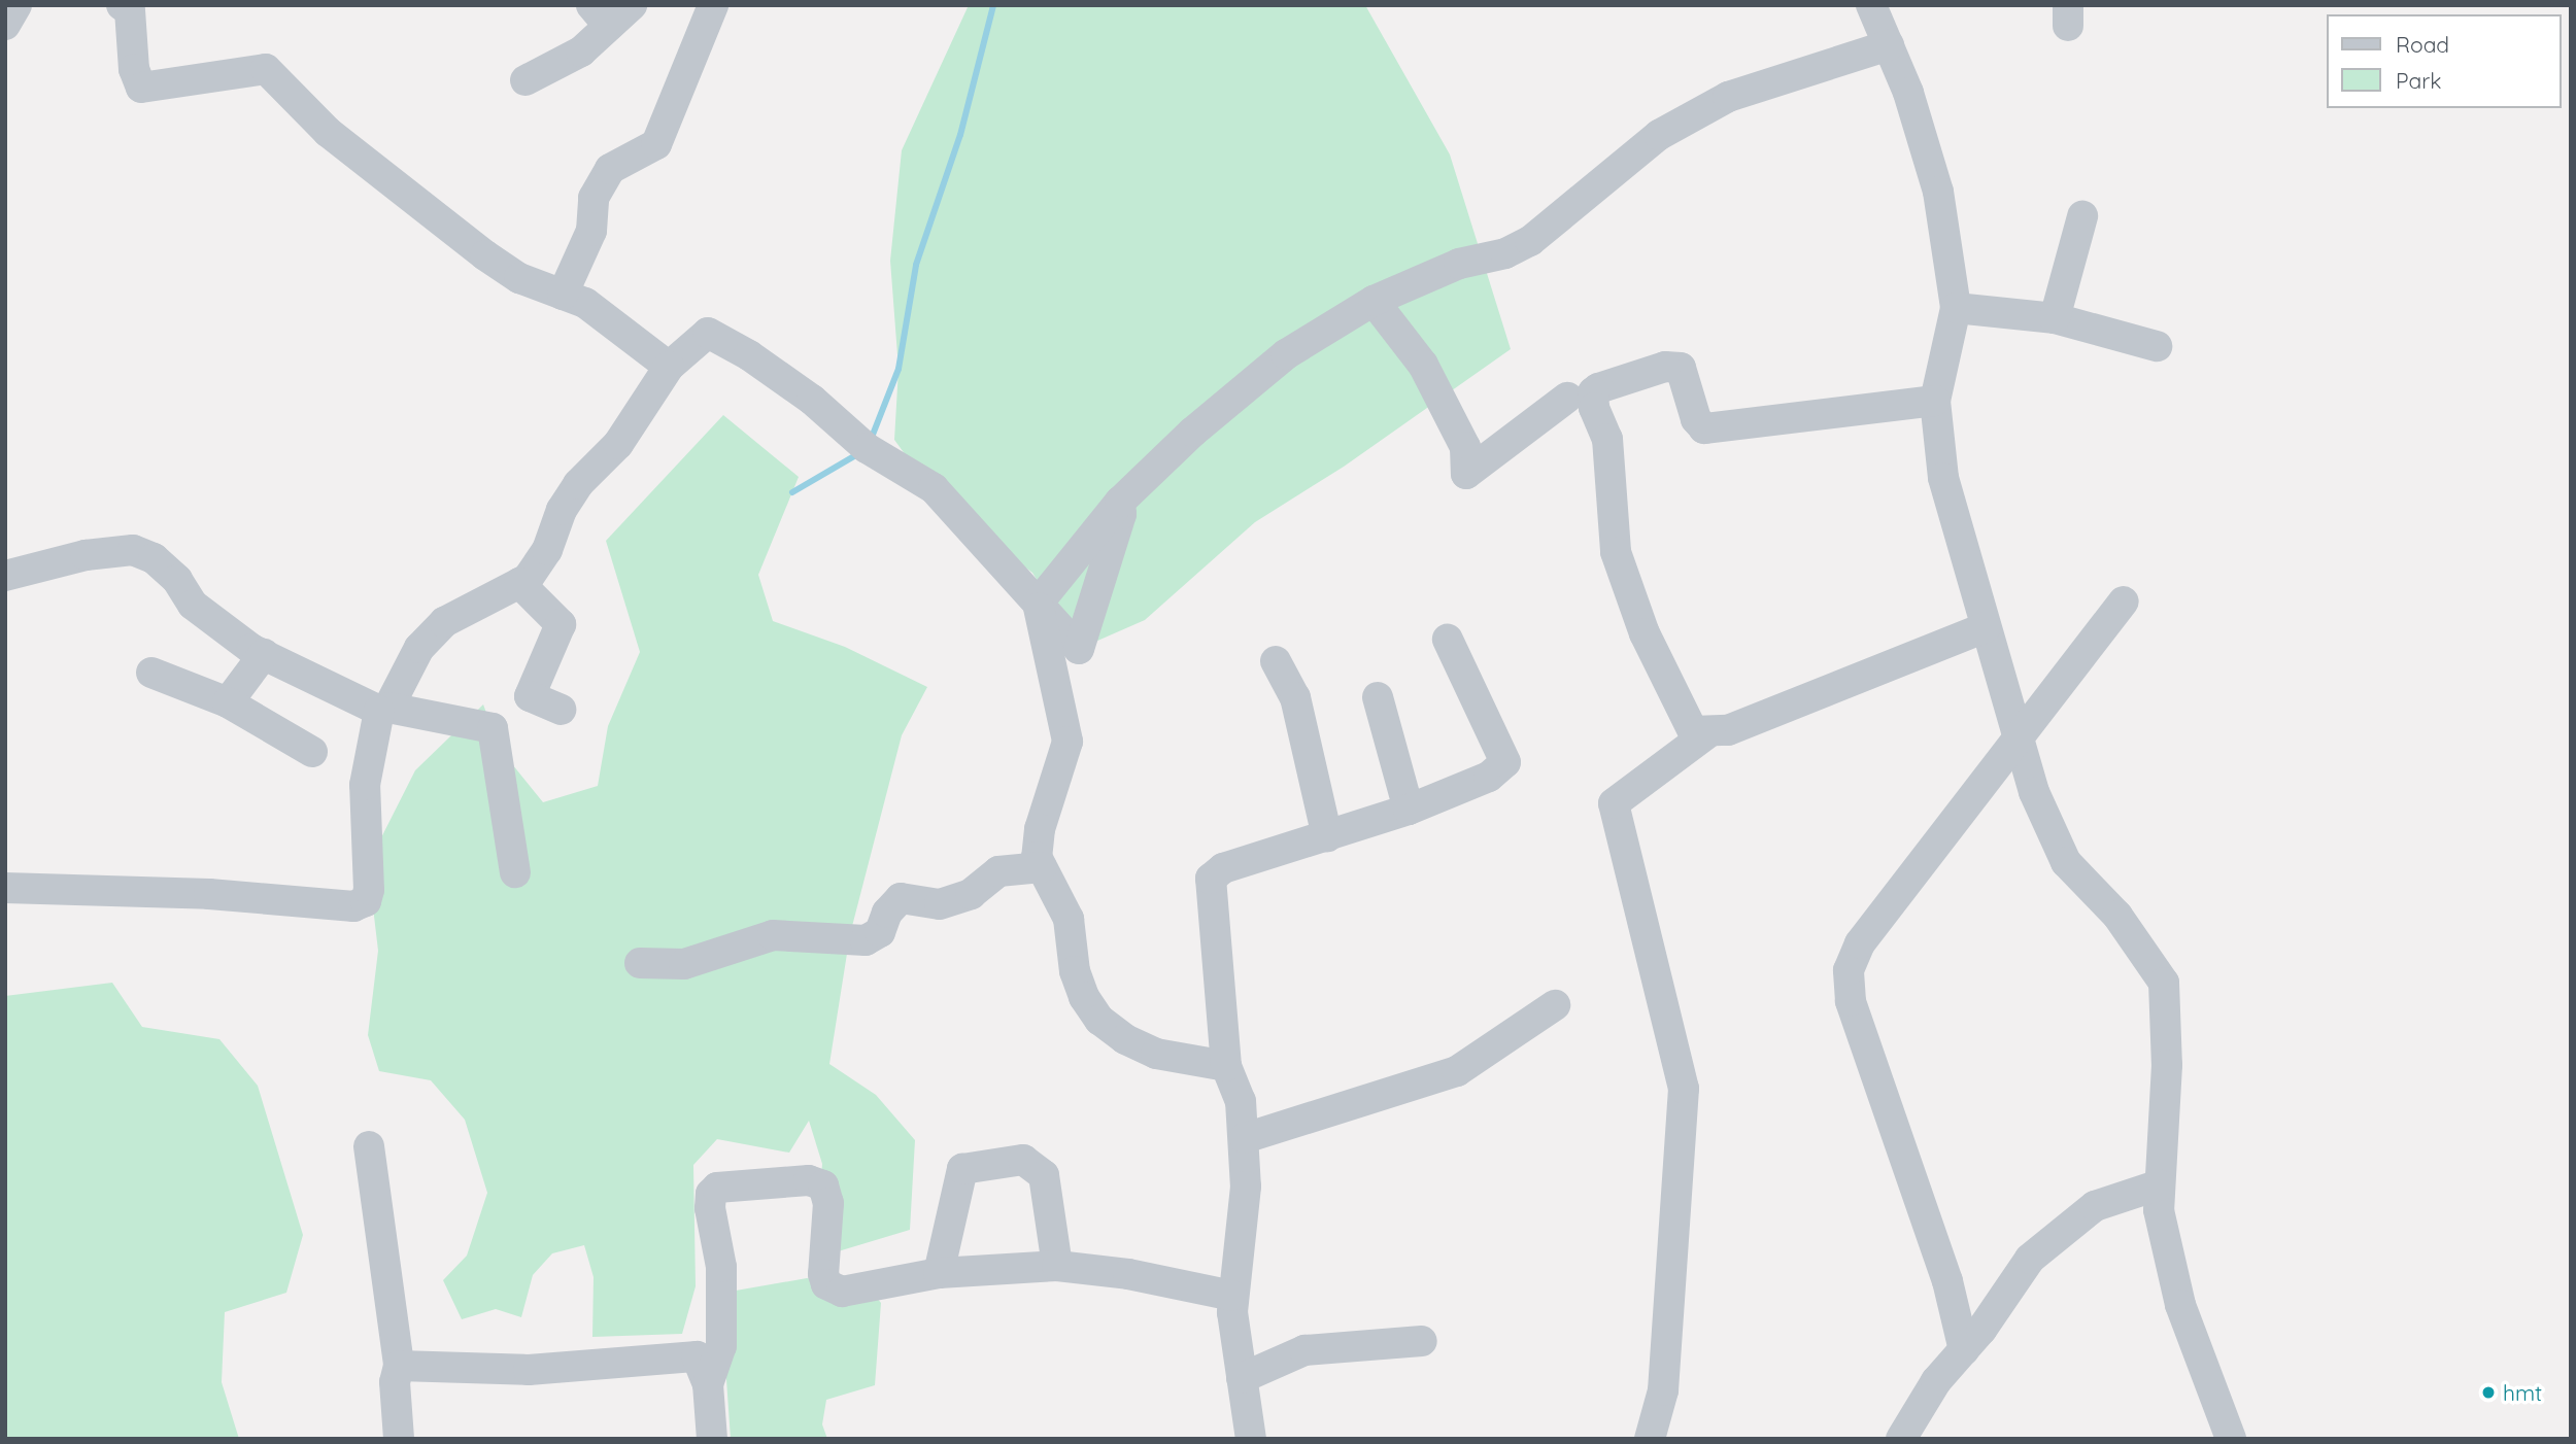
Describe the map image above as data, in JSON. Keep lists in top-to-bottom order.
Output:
{
  "places": ["hmt"],
  "legend": ["Road", "Park"]
}
